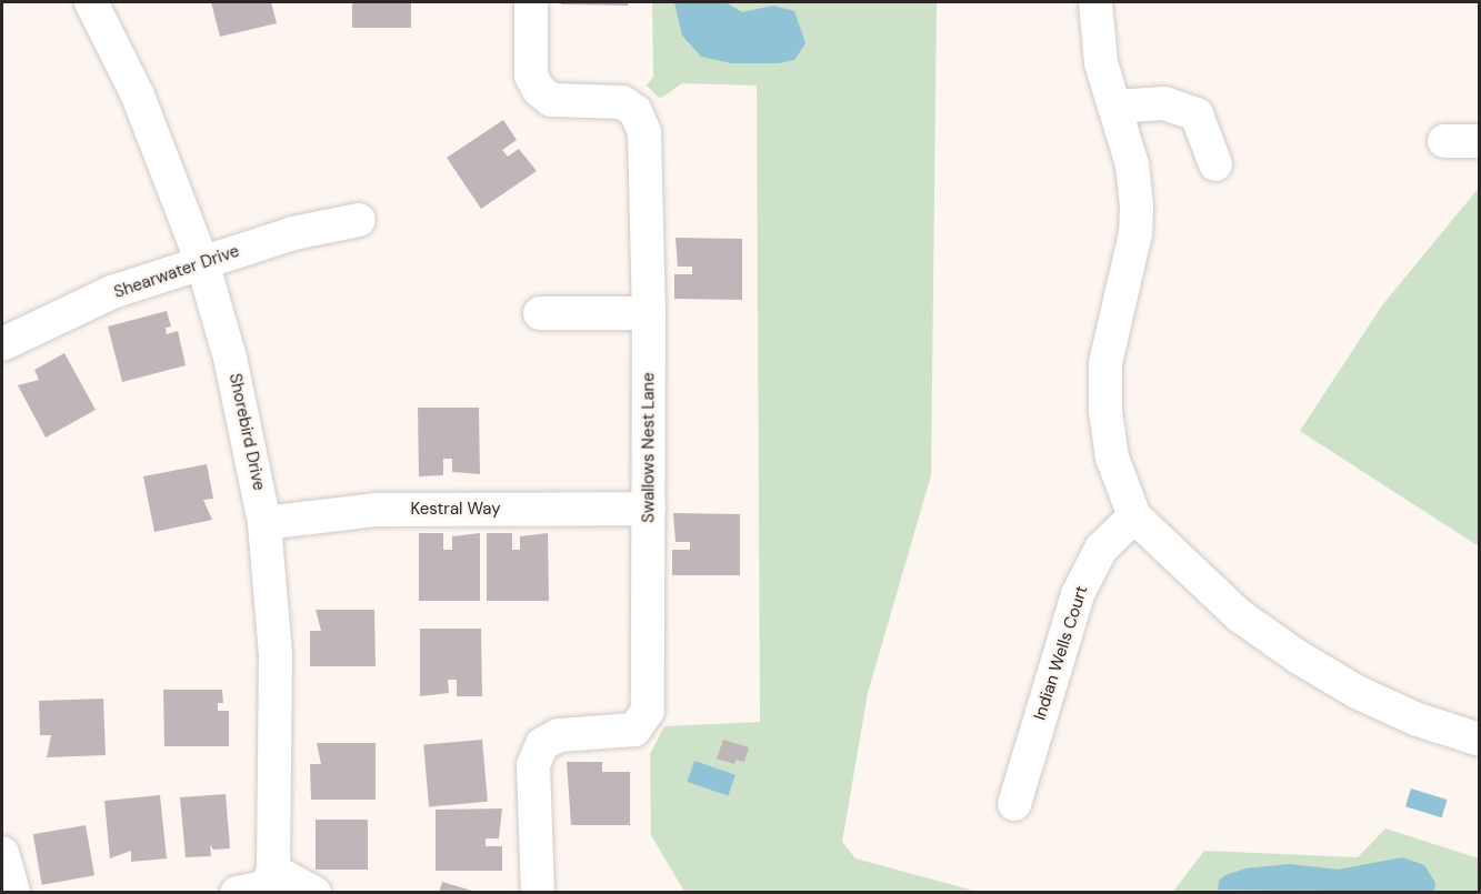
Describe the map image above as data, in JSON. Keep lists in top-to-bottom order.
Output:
{
  "streets": {
    "street": [
      "Shearwater Drive",
      "Shorebird Drive",
      "Swallows Nest Lane",
      "Kestral Way",
      "Indian Wells Court"
    ]
  },
  "crossings": [
    ["Shearwater Drive", "Shorebird Drive"],
    ["Shorebird Drive", "Kestral Way"],
    ["Swallows Nest Lane", "Kestral Way"]
  ]
}
